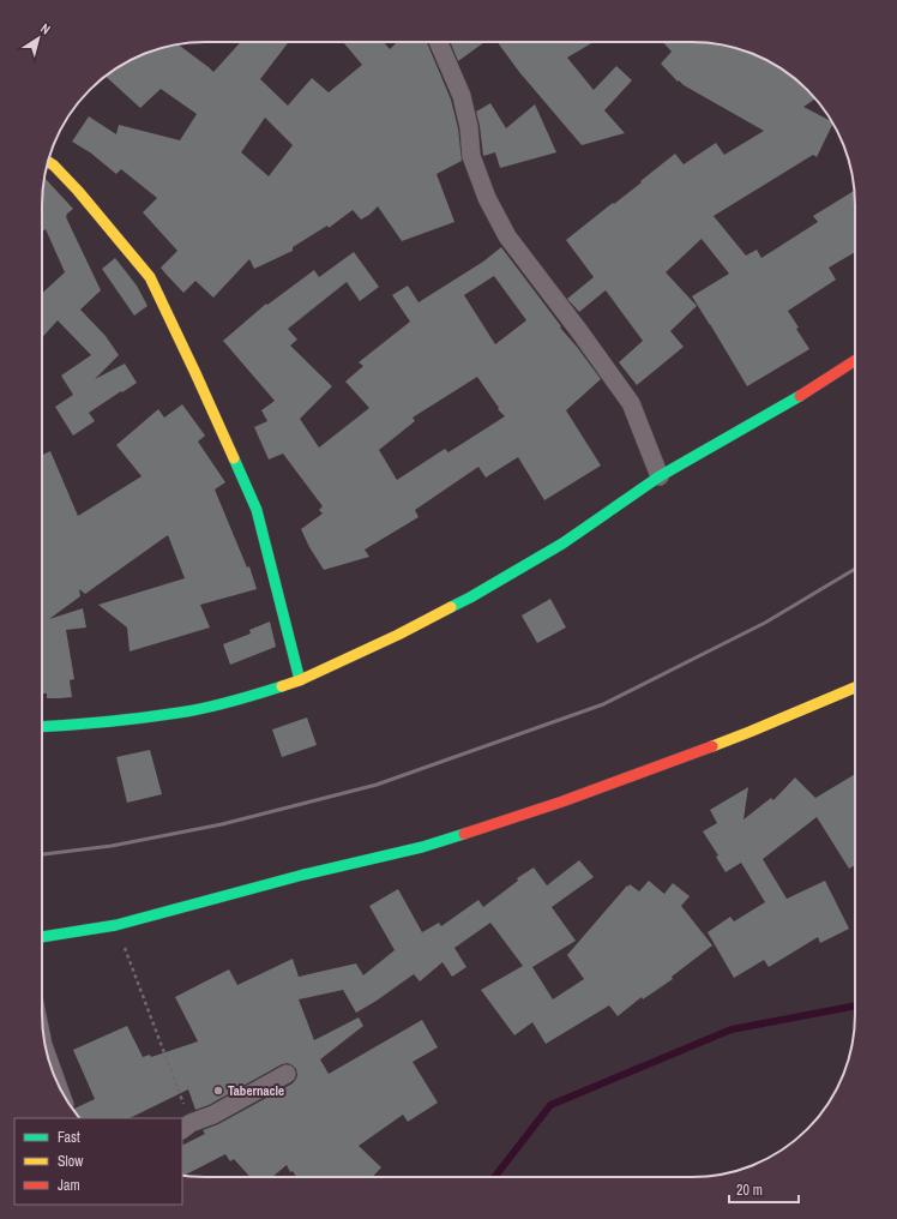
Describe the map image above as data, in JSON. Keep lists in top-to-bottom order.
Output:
{
  "places": ["Tabernacle"],
  "legend": ["Fast", "Slow", "Jam"],
  "scale_bar": "20 m",
  "north": "top right"
}
